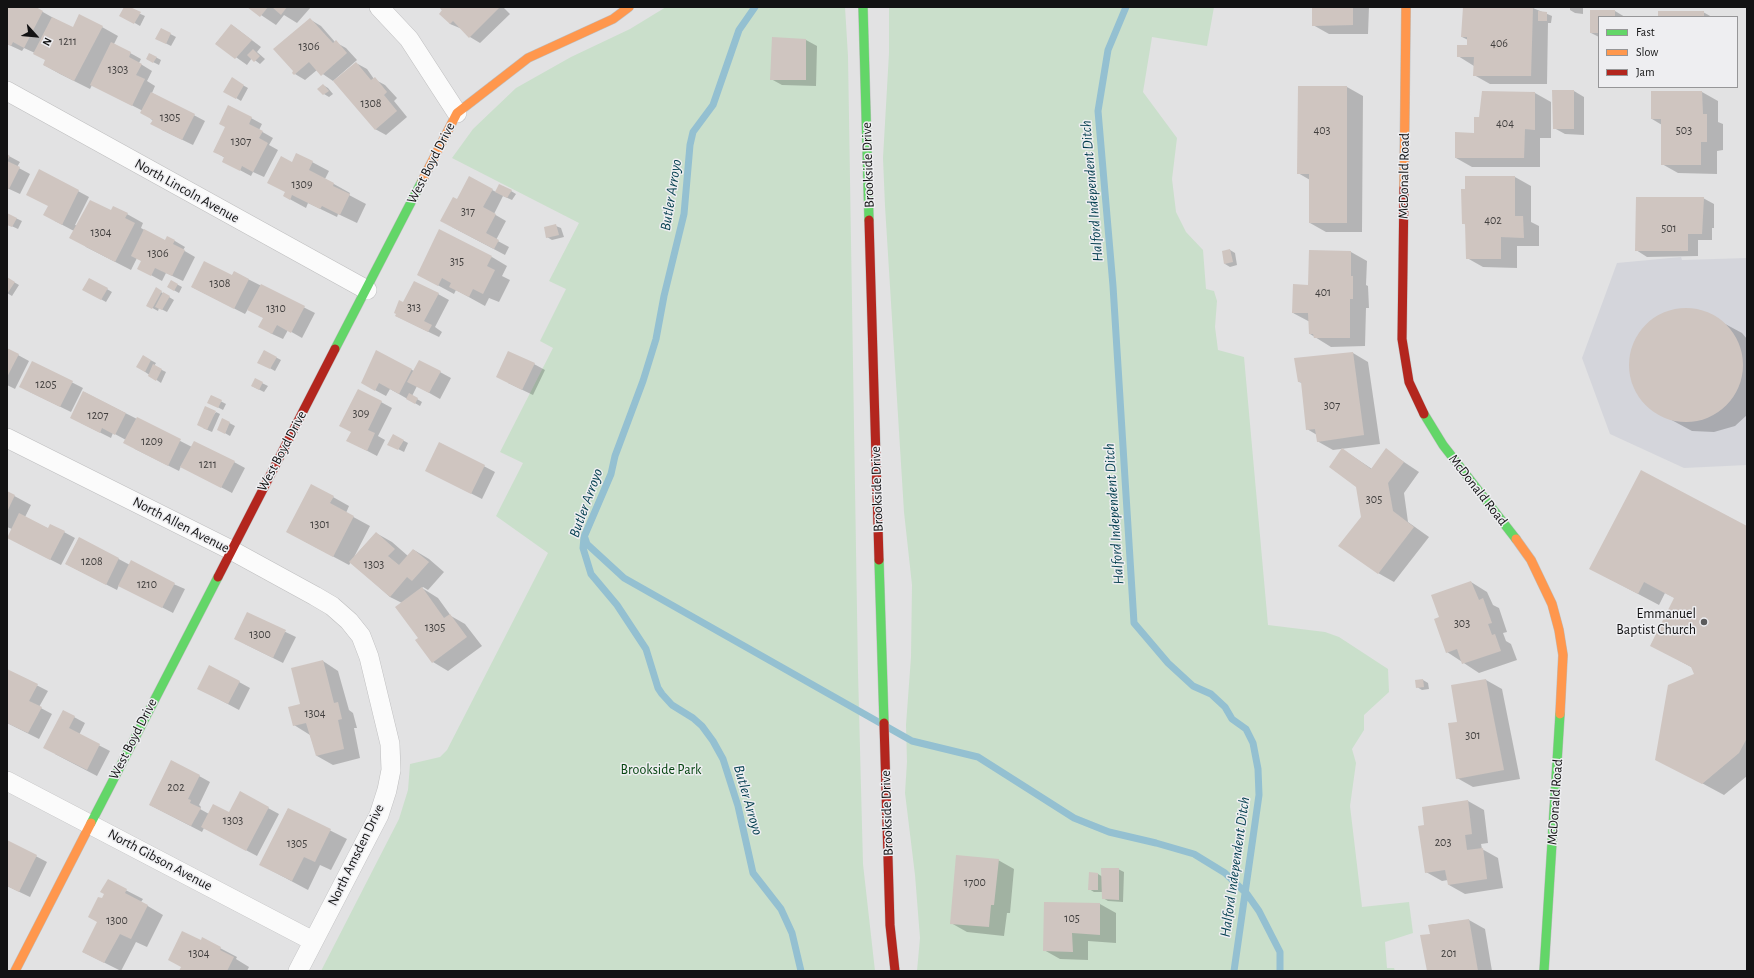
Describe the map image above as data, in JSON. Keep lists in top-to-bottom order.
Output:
{
  "streets": {
    "street": [
      "West Boyd Drive",
      "Brookside Drive",
      "McDonald Road",
      "North Lincoln Avenue",
      "North Allen Avenue",
      "North Amsden Drive",
      "North Gibson Avenue"
    ]
  },
  "crossings": [
    ["West Boyd Drive", "North Lincoln Avenue"],
    ["West Boyd Drive", "North Allen Avenue"],
    ["West Boyd Drive", "North Gibson Avenue"],
    ["North Allen Avenue", "North Amsden Drive"],
    ["North Amsden Drive", "North Gibson Avenue"]
  ],
  "water": ["Halford Independent Ditch", "Butler Arroyo"],
  "parks": ["Brookside Park"],
  "places": ["Emmanuel Baptist Church"],
  "house_numbers": [
    "1211",
    "406",
    "1306",
    "1303",
    "1308",
    "1305",
    "404",
    "403",
    "503",
    "1307",
    "1309",
    "317",
    "402",
    "501",
    "1304",
    "1306",
    "315",
    "1308",
    "401",
    "313",
    "1310",
    "1205",
    "307",
    "309",
    "1207",
    "1209",
    "1211",
    "305",
    "1301",
    "1208",
    "1303",
    "1210",
    "303",
    "1305",
    "1300",
    "1304",
    "301",
    "202",
    "1303",
    "203",
    "1305",
    "1700",
    "105",
    "1300",
    "1304",
    "201"
  ],
  "legend": ["Fast", "Slow", "Jam"],
  "north": "bottom right"
}
